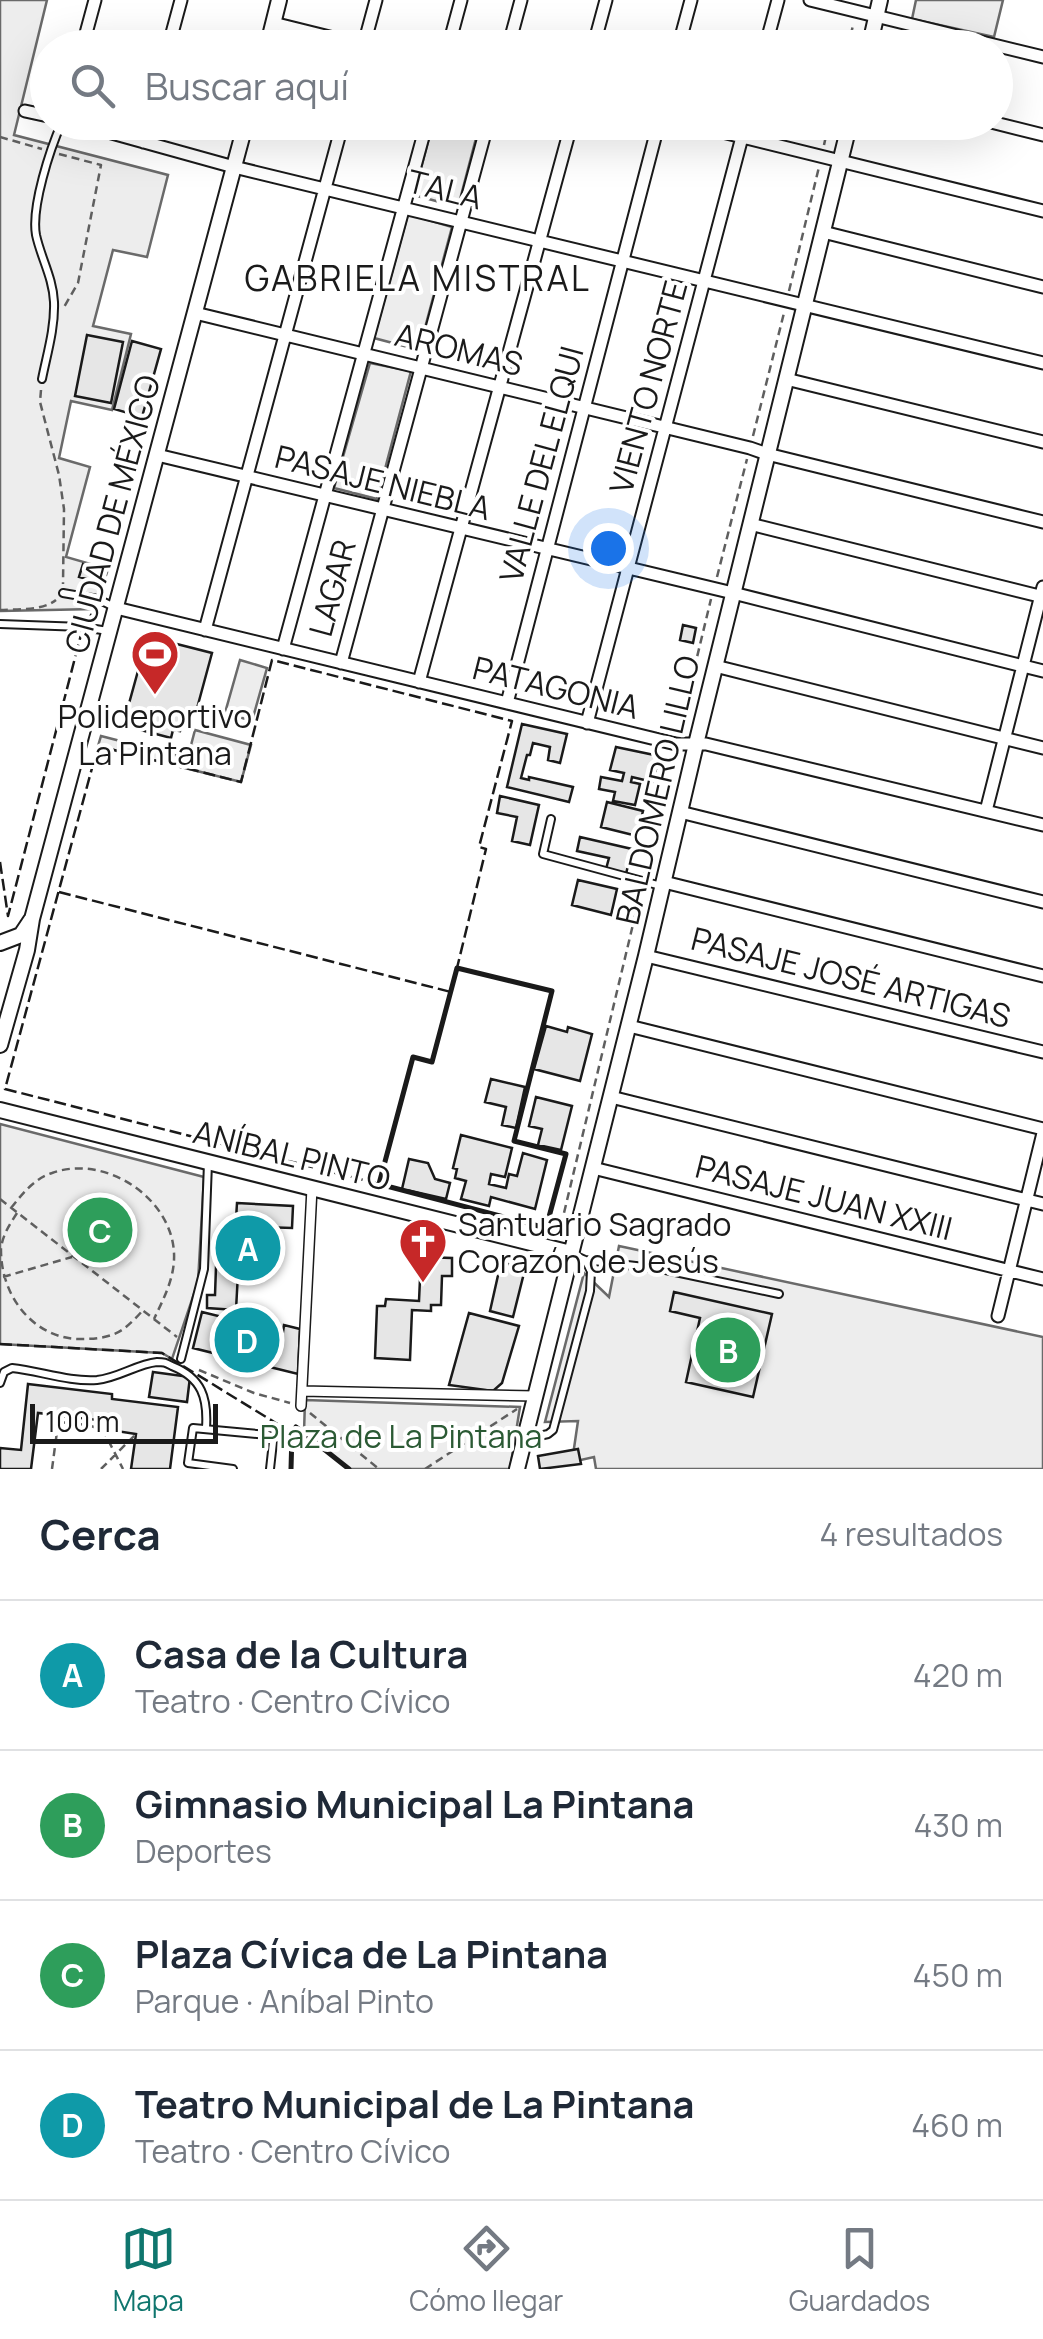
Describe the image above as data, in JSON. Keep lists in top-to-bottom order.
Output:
{
  "streets": {
    "street": [
      "TALA",
      "AROMAS",
      "VIENTO NORTE",
      "VALLE DEL ELQUI",
      "PASAJE NIEBLA",
      "CIUDAD DE MÉXICO",
      "LAGAR",
      "PATAGONIA",
      "BALDOMERO LILLO",
      "PASAJE JOSÉ ARTIGAS",
      "ANÍBAL PINTO",
      "PASAJE JUAN XXIII"
    ]
  },
  "crossings": [
    ["TALA", "VIENTO NORTE"],
    ["TALA", "VALLE DEL ELQUI"],
    ["TALA", "CIUDAD DE MÉXICO"],
    ["TALA", "LAGAR"],
    ["TALA", "BALDOMERO LILLO"],
    ["AROMAS", "VIENTO NORTE"],
    ["AROMAS", "VALLE DEL ELQUI"],
    ["AROMAS", "CIUDAD DE MÉXICO"],
    ["AROMAS", "LAGAR"],
    ["AROMAS", "BALDOMERO LILLO"],
    ["VIENTO NORTE", "PASAJE NIEBLA"],
    ["VIENTO NORTE", "PATAGONIA"],
    ["VALLE DEL ELQUI", "PASAJE NIEBLA"],
    ["VALLE DEL ELQUI", "PATAGONIA"],
    ["PASAJE NIEBLA", "CIUDAD DE MÉXICO"],
    ["PASAJE NIEBLA", "LAGAR"],
    ["PASAJE NIEBLA", "BALDOMERO LILLO"],
    ["CIUDAD DE MÉXICO", "PATAGONIA"],
    ["LAGAR", "PATAGONIA"],
    ["PATAGONIA", "BALDOMERO LILLO"],
    ["BALDOMERO LILLO", "PASAJE JOSÉ ARTIGAS"],
    ["BALDOMERO LILLO", "ANÍBAL PINTO"],
    ["BALDOMERO LILLO", "PASAJE JUAN XXIII"]
  ],
  "districts": ["GABRIELA MISTRAL"],
  "parks": ["Plaza de La Pintana"],
  "places": {
    "sports": ["Polideportivo La Pintana"],
    "church": ["Santuario Sagrado Corazón de Jesús"]
  },
  "scale_bar": "100 m",
  "page": {
    "search": "Buscar aquí",
    "pins": [
      "C",
      "A",
      "D",
      "B"
    ],
    "scale": "100 m",
    "heading": ["Cerca", "4 resultados"],
    "list": [
      {
        "mark": "A",
        "name": "Casa de la Cultura",
        "note": "Teatro · Centro Cívico",
        "value": "420 m"
      },
      {
        "mark": "B",
        "name": "Gimnasio Municipal La Pintana",
        "note": "Deportes",
        "value": "430 m"
      },
      {
        "mark": "C",
        "name": "Plaza Cívica de La Pintana",
        "note": "Parque · Aníbal Pinto",
        "value": "450 m"
      },
      {
        "mark": "D",
        "name": "Teatro Municipal de La Pintana",
        "note": "Teatro · Centro Cívico",
        "value": "460 m"
      }
    ],
    "nav": ["Mapa", "Cómo llegar", "Guardados"]
  }
}
